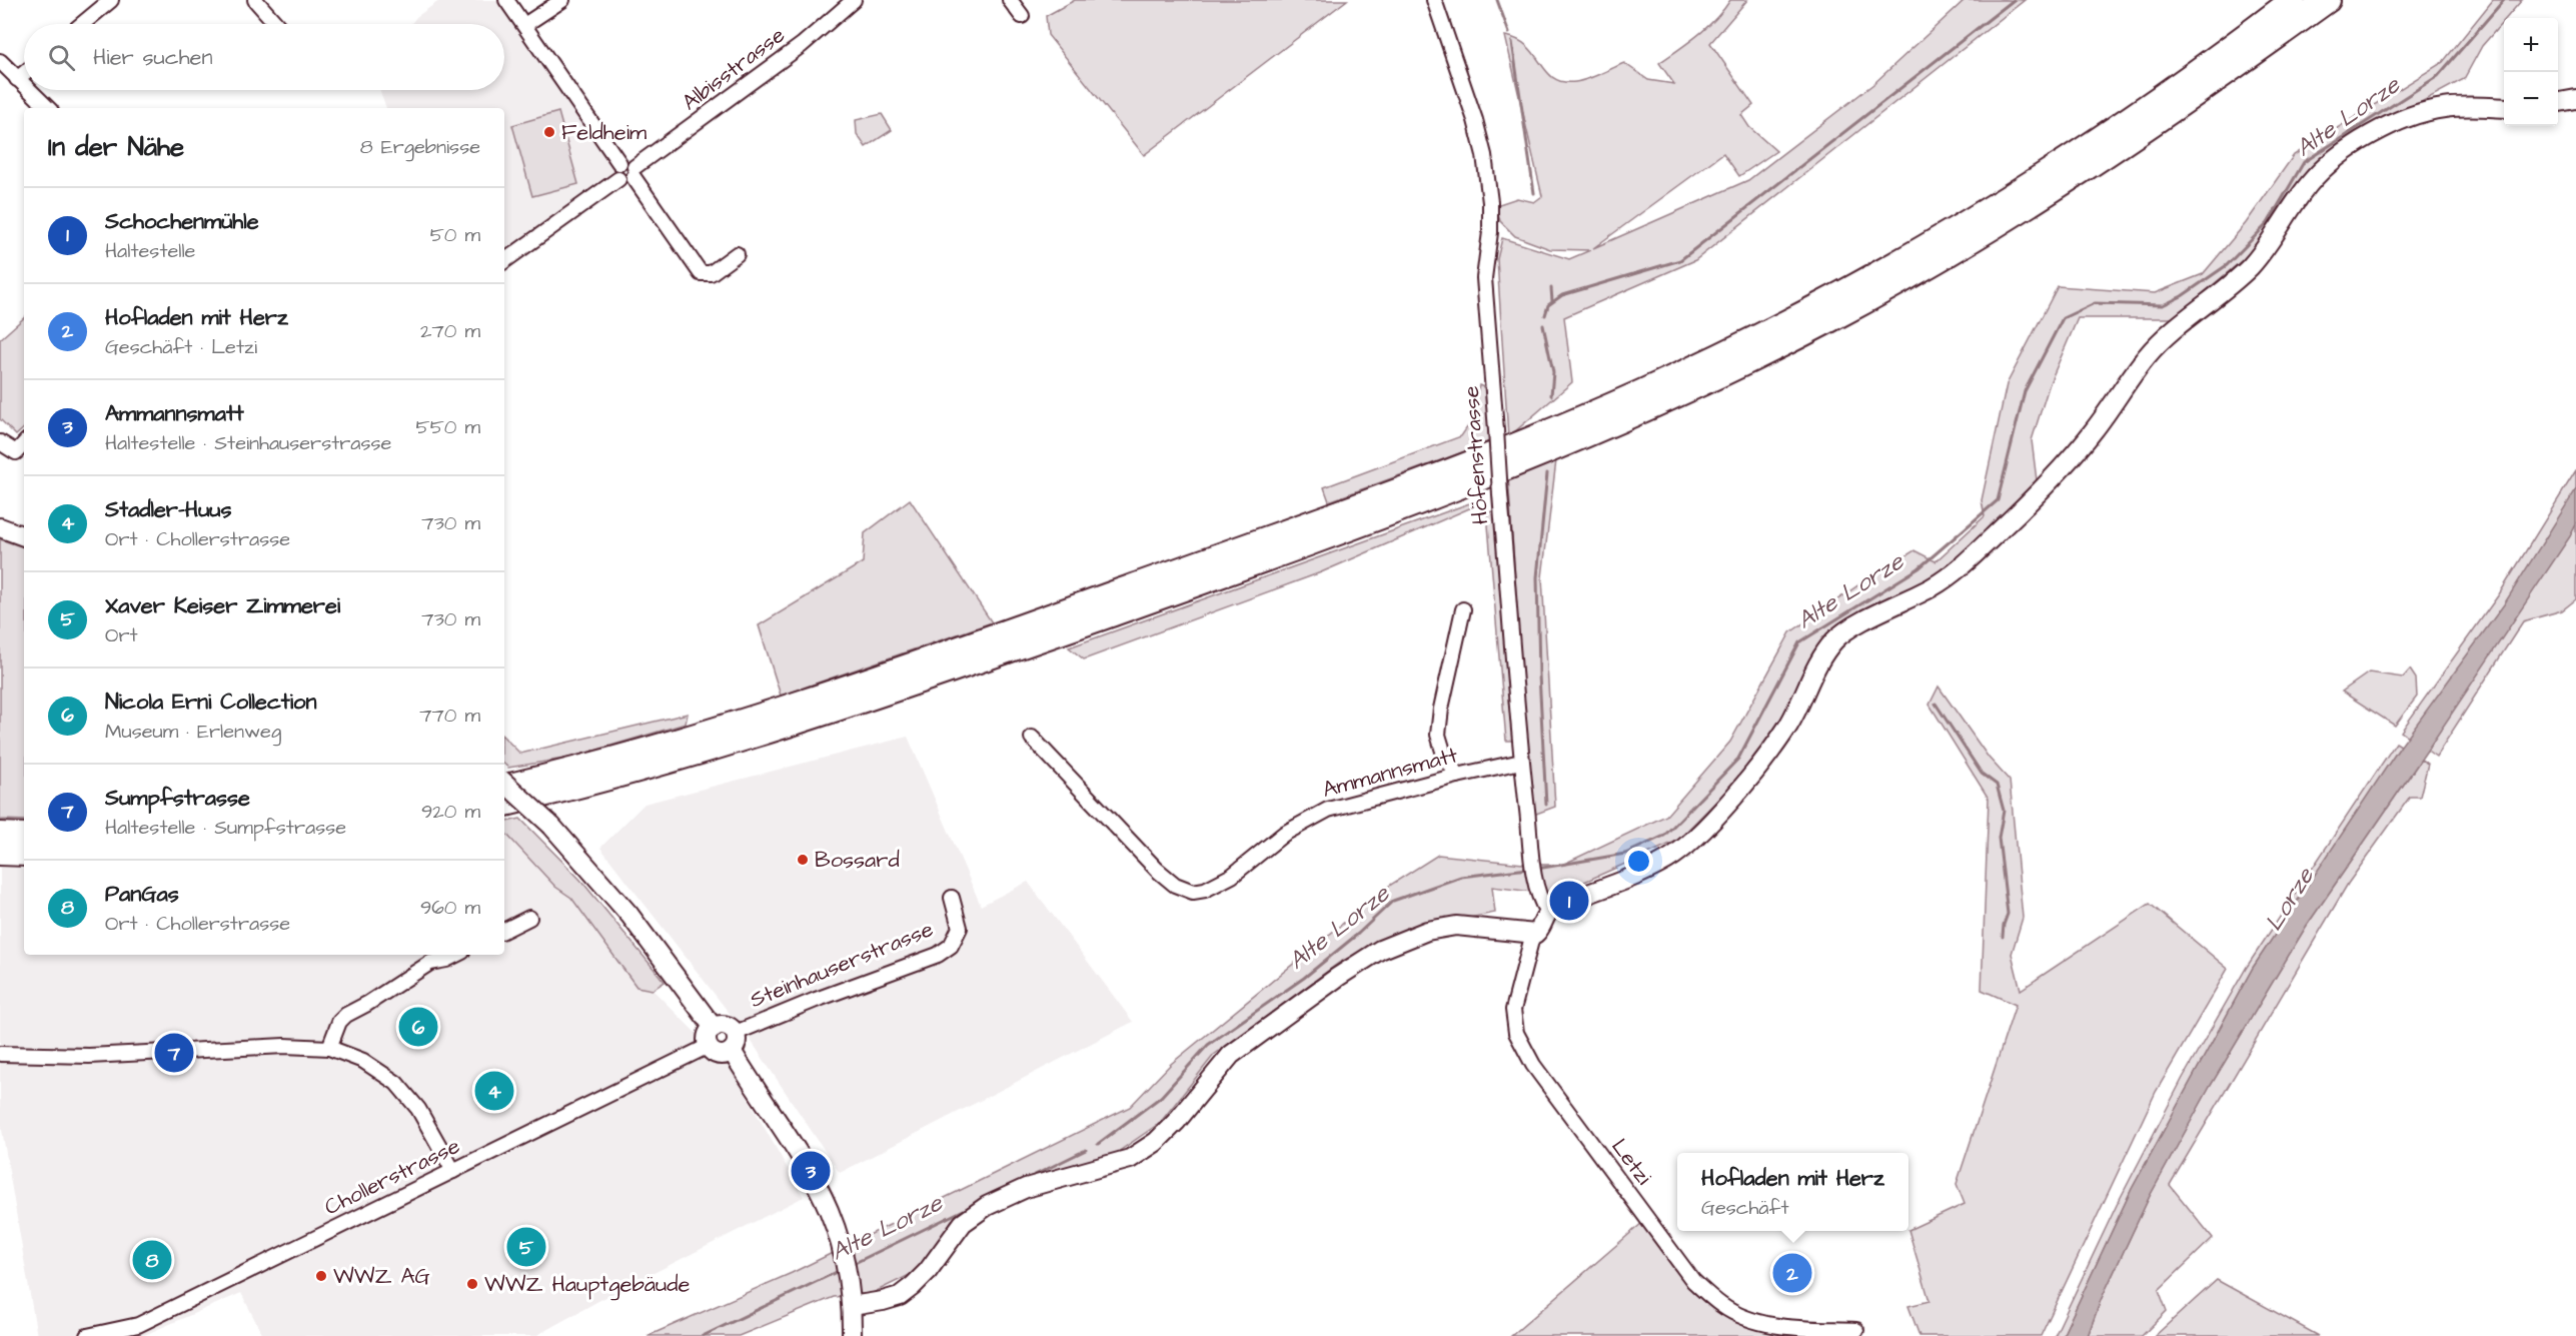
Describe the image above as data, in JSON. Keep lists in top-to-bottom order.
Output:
{
  "streets": {
    "street": [
      "Albisstrasse",
      "Höfenstrasse",
      "Ammannsmatt",
      "Steinhauserstrasse",
      "Letzi",
      "Chollerstrasse"
    ]
  },
  "crossings": [
    ["Höfenstrasse", "Ammannsmatt"],
    ["Steinhauserstrasse", "Chollerstrasse"]
  ],
  "water": ["Alte Lorze", "Lorze"],
  "places": [
    "Feldheim",
    "Bossard",
    "WWZ AG",
    "WWZ Hauptgebäude"
  ],
  "page": {
    "map_buttons": ["+", "−"],
    "search": "Hier suchen",
    "heading": ["In der Nähe", "8 Ergebnisse"],
    "list": [
      {
        "mark": "1",
        "name": "Schochenmühle",
        "note": "Haltestelle",
        "value": "50 m"
      },
      {
        "mark": "2",
        "name": "Hofladen mit Herz",
        "note": "Geschäft · Letzi",
        "value": "270 m"
      },
      {
        "mark": "3",
        "name": "Ammannsmatt",
        "note": "Haltestelle · Steinhauserstrasse",
        "value": "550 m"
      },
      {
        "mark": "4",
        "name": "Stadler-Huus",
        "note": "Ort · Chollerstrasse",
        "value": "730 m"
      },
      {
        "mark": "5",
        "name": "Xaver Keiser Zimmerei",
        "note": "Ort",
        "value": "730 m"
      },
      {
        "mark": "6",
        "name": "Nicola Erni Collection",
        "note": "Museum · Erlenweg",
        "value": "770 m"
      },
      {
        "mark": "7",
        "name": "Sumpfstrasse",
        "note": "Haltestelle · Sumpfstrasse",
        "value": "920 m"
      },
      {
        "mark": "8",
        "name": "PanGas",
        "note": "Ort · Chollerstrasse",
        "value": "960 m"
      }
    ],
    "pins": [
      "1",
      "6",
      "7",
      "4",
      "3",
      "5",
      "8",
      "2"
    ],
    "popup": ["Hofladen mit Herz", "Geschäft"]
  }
}
